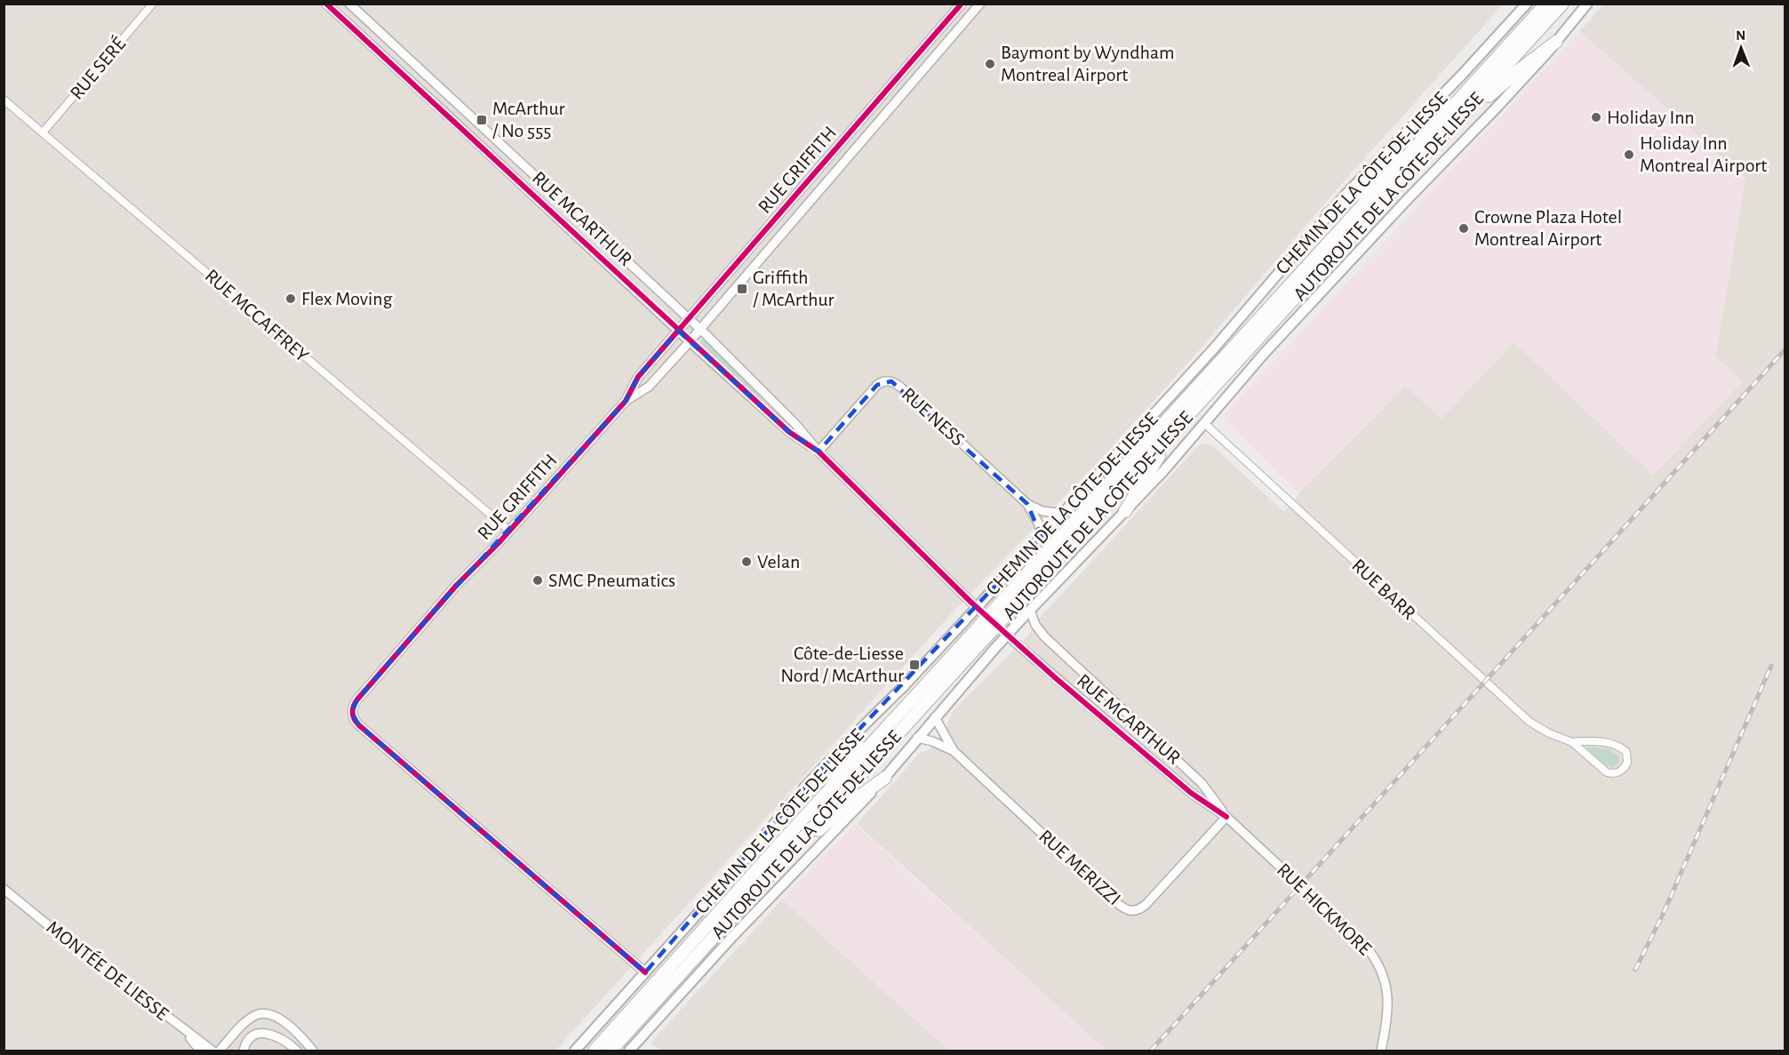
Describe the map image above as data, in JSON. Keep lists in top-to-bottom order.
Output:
{
  "streets": {
    "highway": ["AUTOROUTE DE LA CÔTE-DE-LIESSE"],
    "main road": ["CHEMIN DE LA CÔTE-DE-LIESSE"],
    "street": [
      "RUE SERÉ",
      "RUE GRIFFITH",
      "RUE MCARTHUR",
      "RUE MCCAFFREY",
      "RUE NESS",
      "RUE BARR",
      "RUE MERIZZI",
      "RUE HICKMORE",
      "MONTÉE DE LIESSE"
    ]
  },
  "crossings": [
    ["RUE SERÉ", "RUE MCCAFFREY"],
    ["RUE GRIFFITH", "CHEMIN DE LA CÔTE-DE-LIESSE"],
    ["RUE GRIFFITH", "RUE MCARTHUR"],
    ["RUE GRIFFITH", "RUE MCCAFFREY"],
    ["CHEMIN DE LA CÔTE-DE-LIESSE", "RUE NESS"],
    ["RUE MCARTHUR", "RUE NESS"],
    ["RUE MCARTHUR", "RUE MERIZZI"],
    ["RUE MCARTHUR", "RUE HICKMORE"],
    ["RUE MERIZZI", "RUE HICKMORE"]
  ],
  "places": {
    "other": [
      "Baymont by Wyndham Montreal Airport",
      "Holiday Inn",
      "Holiday Inn Montreal Airport",
      "Crowne Plaza Hotel Montreal Airport",
      "Flex Moving",
      "Velan",
      "SMC Pneumatics"
    ],
    "transit": ["McArthur / No 555", "Griffith / McArthur", "Côte-de-Liesse Nord / McArthur"]
  },
  "north": "top"
}
